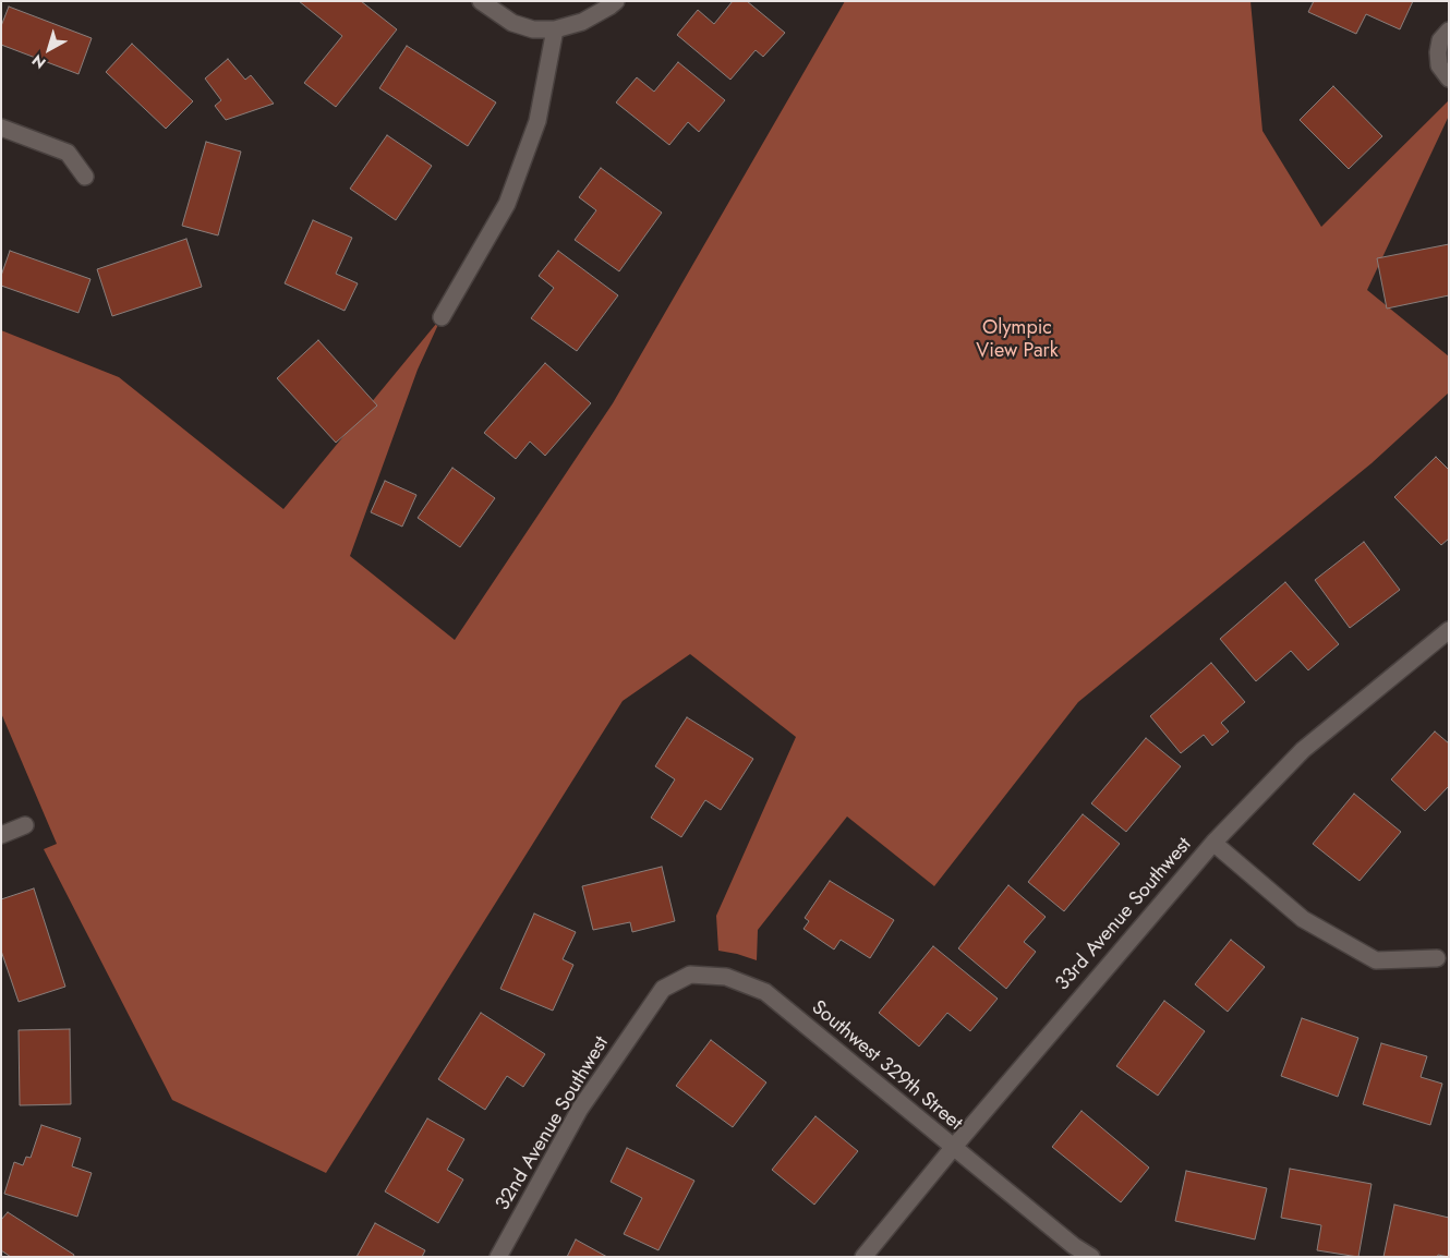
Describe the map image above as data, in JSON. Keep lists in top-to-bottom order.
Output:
{
  "streets": {
    "street": ["33rd Avenue Southwest", "Southwest 329th Street", "32nd Avenue Southwest"]
  },
  "crossings": [
    ["33rd Avenue Southwest", "Southwest 329th Street"],
    ["Southwest 329th Street", "32nd Avenue Southwest"]
  ],
  "parks": ["Olympic View Park"],
  "north": "bottom left"
}
